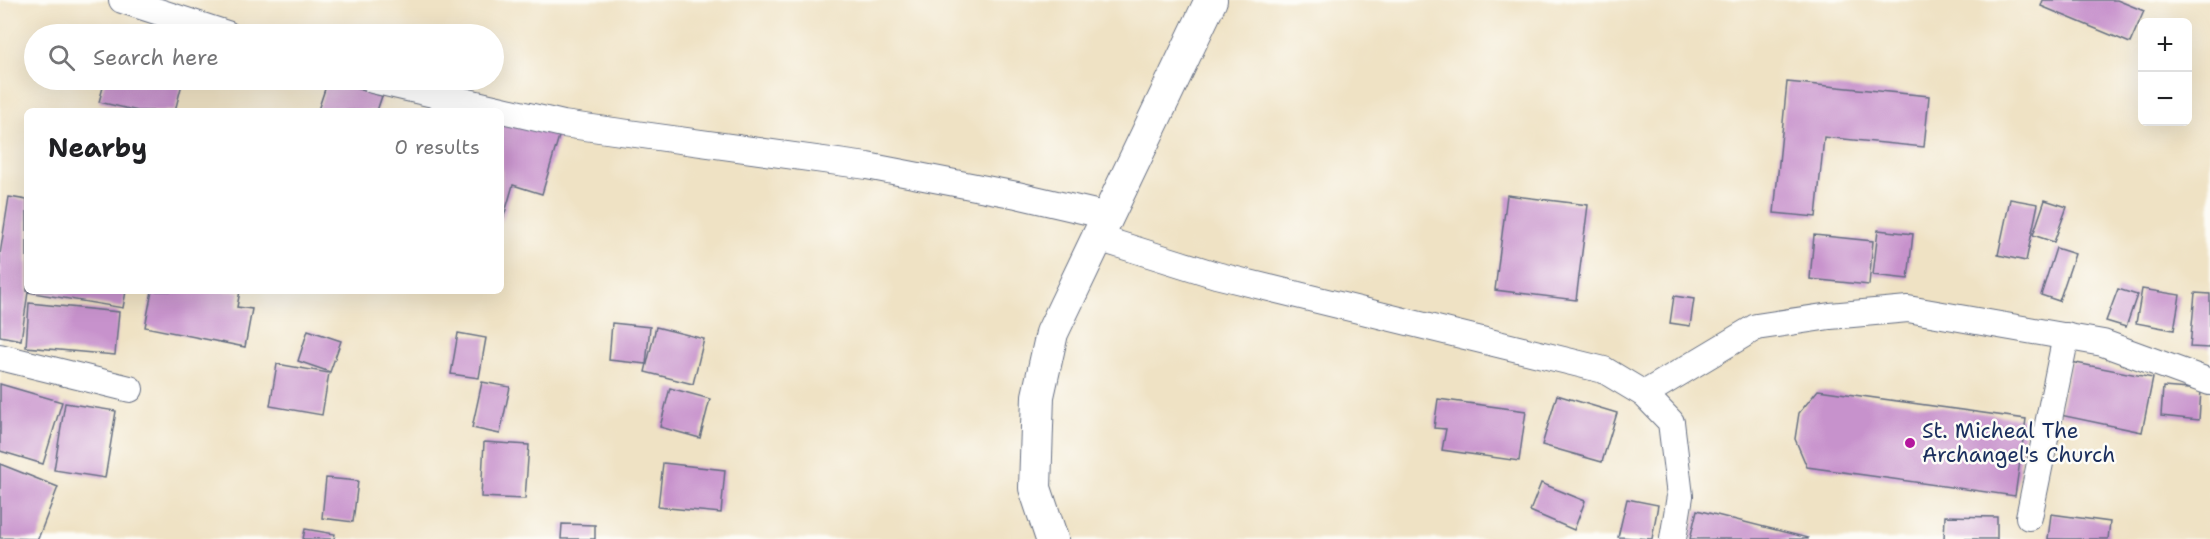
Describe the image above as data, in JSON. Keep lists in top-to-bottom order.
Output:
{
  "places": ["St. Micheal The Archangel's Church"],
  "page": {
    "map_buttons": ["+", "−"],
    "search": "Search here",
    "heading": ["Nearby", "0 results"]
  }
}
